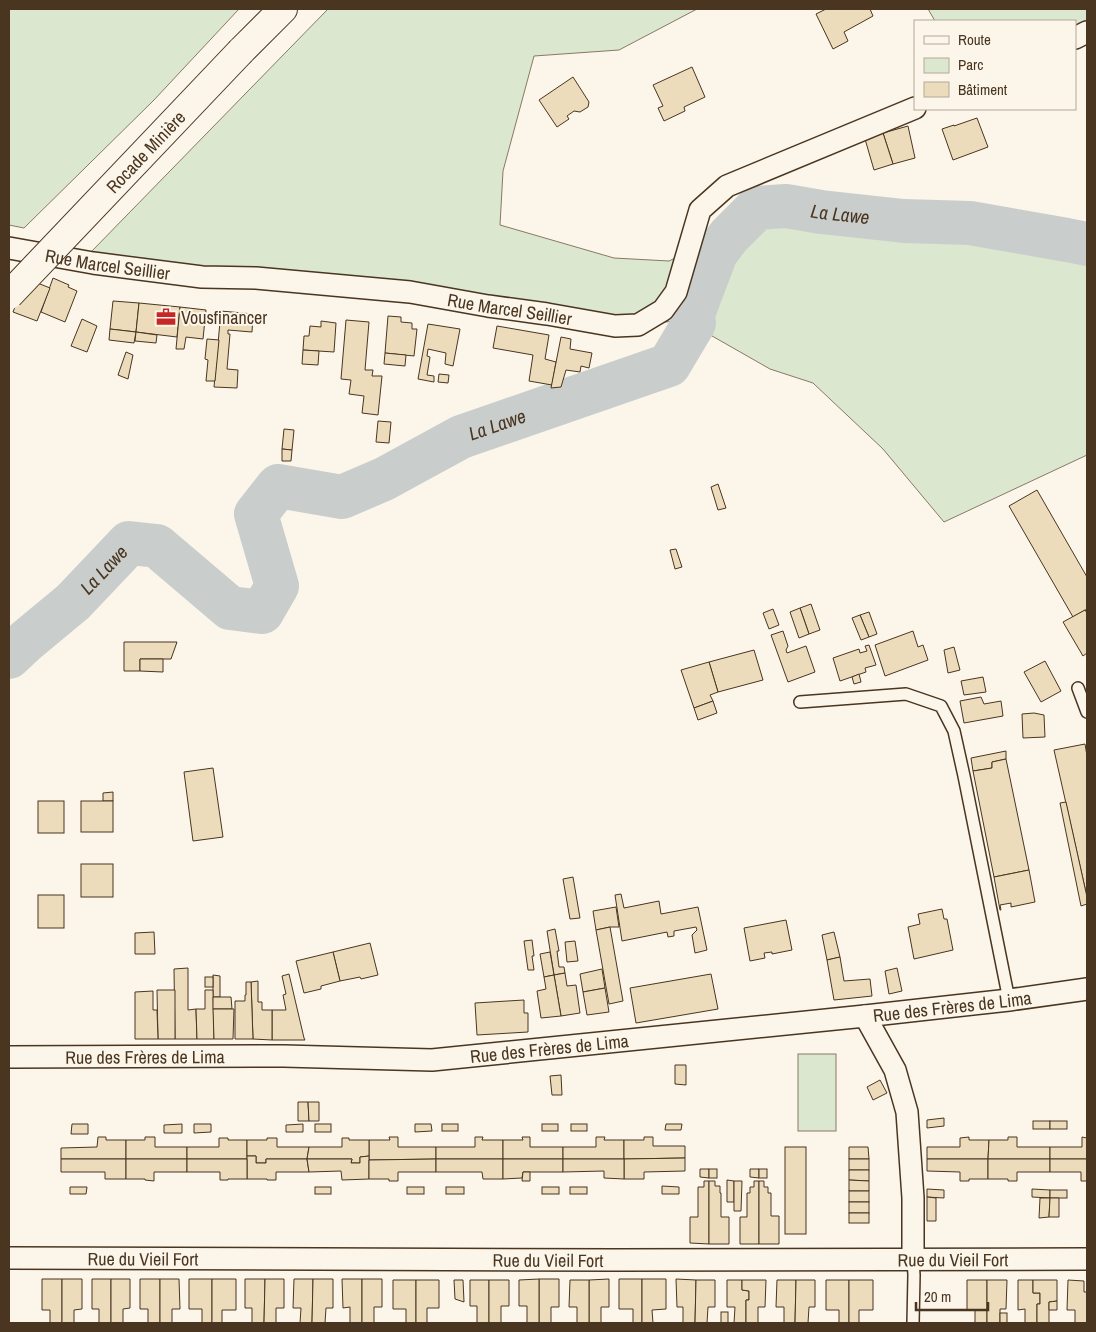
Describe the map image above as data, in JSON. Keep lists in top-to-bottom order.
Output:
{
  "streets": {
    "highway": ["Rocade Minière"],
    "street": ["Rue Marcel Seillier", "Rue des Frères de Lima", "Rue du Vieil Fort"]
  },
  "water": ["La Lawe"],
  "places": {
    "office": ["Vousfinancer"]
  },
  "legend": ["Route", "Parc", "Bâtiment"],
  "scale_bar": "20 m"
}
